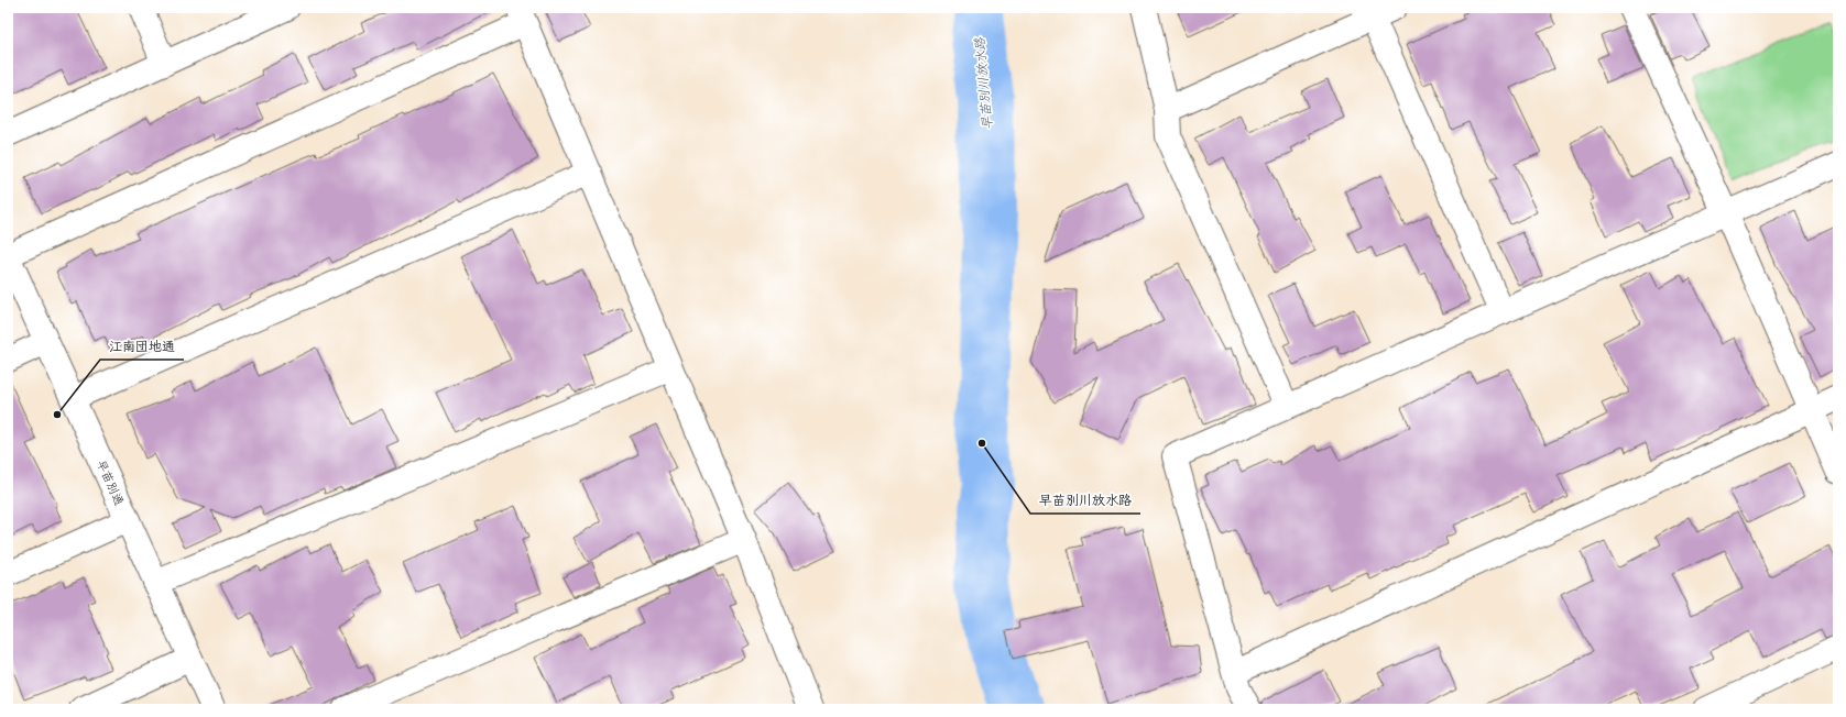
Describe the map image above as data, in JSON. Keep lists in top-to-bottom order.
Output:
{
  "streets": {
    "street": ["早苗別通"]
  },
  "water": ["早苗別川放水路"],
  "places": ["江南団地通", "早苗別川放水路"]
}
